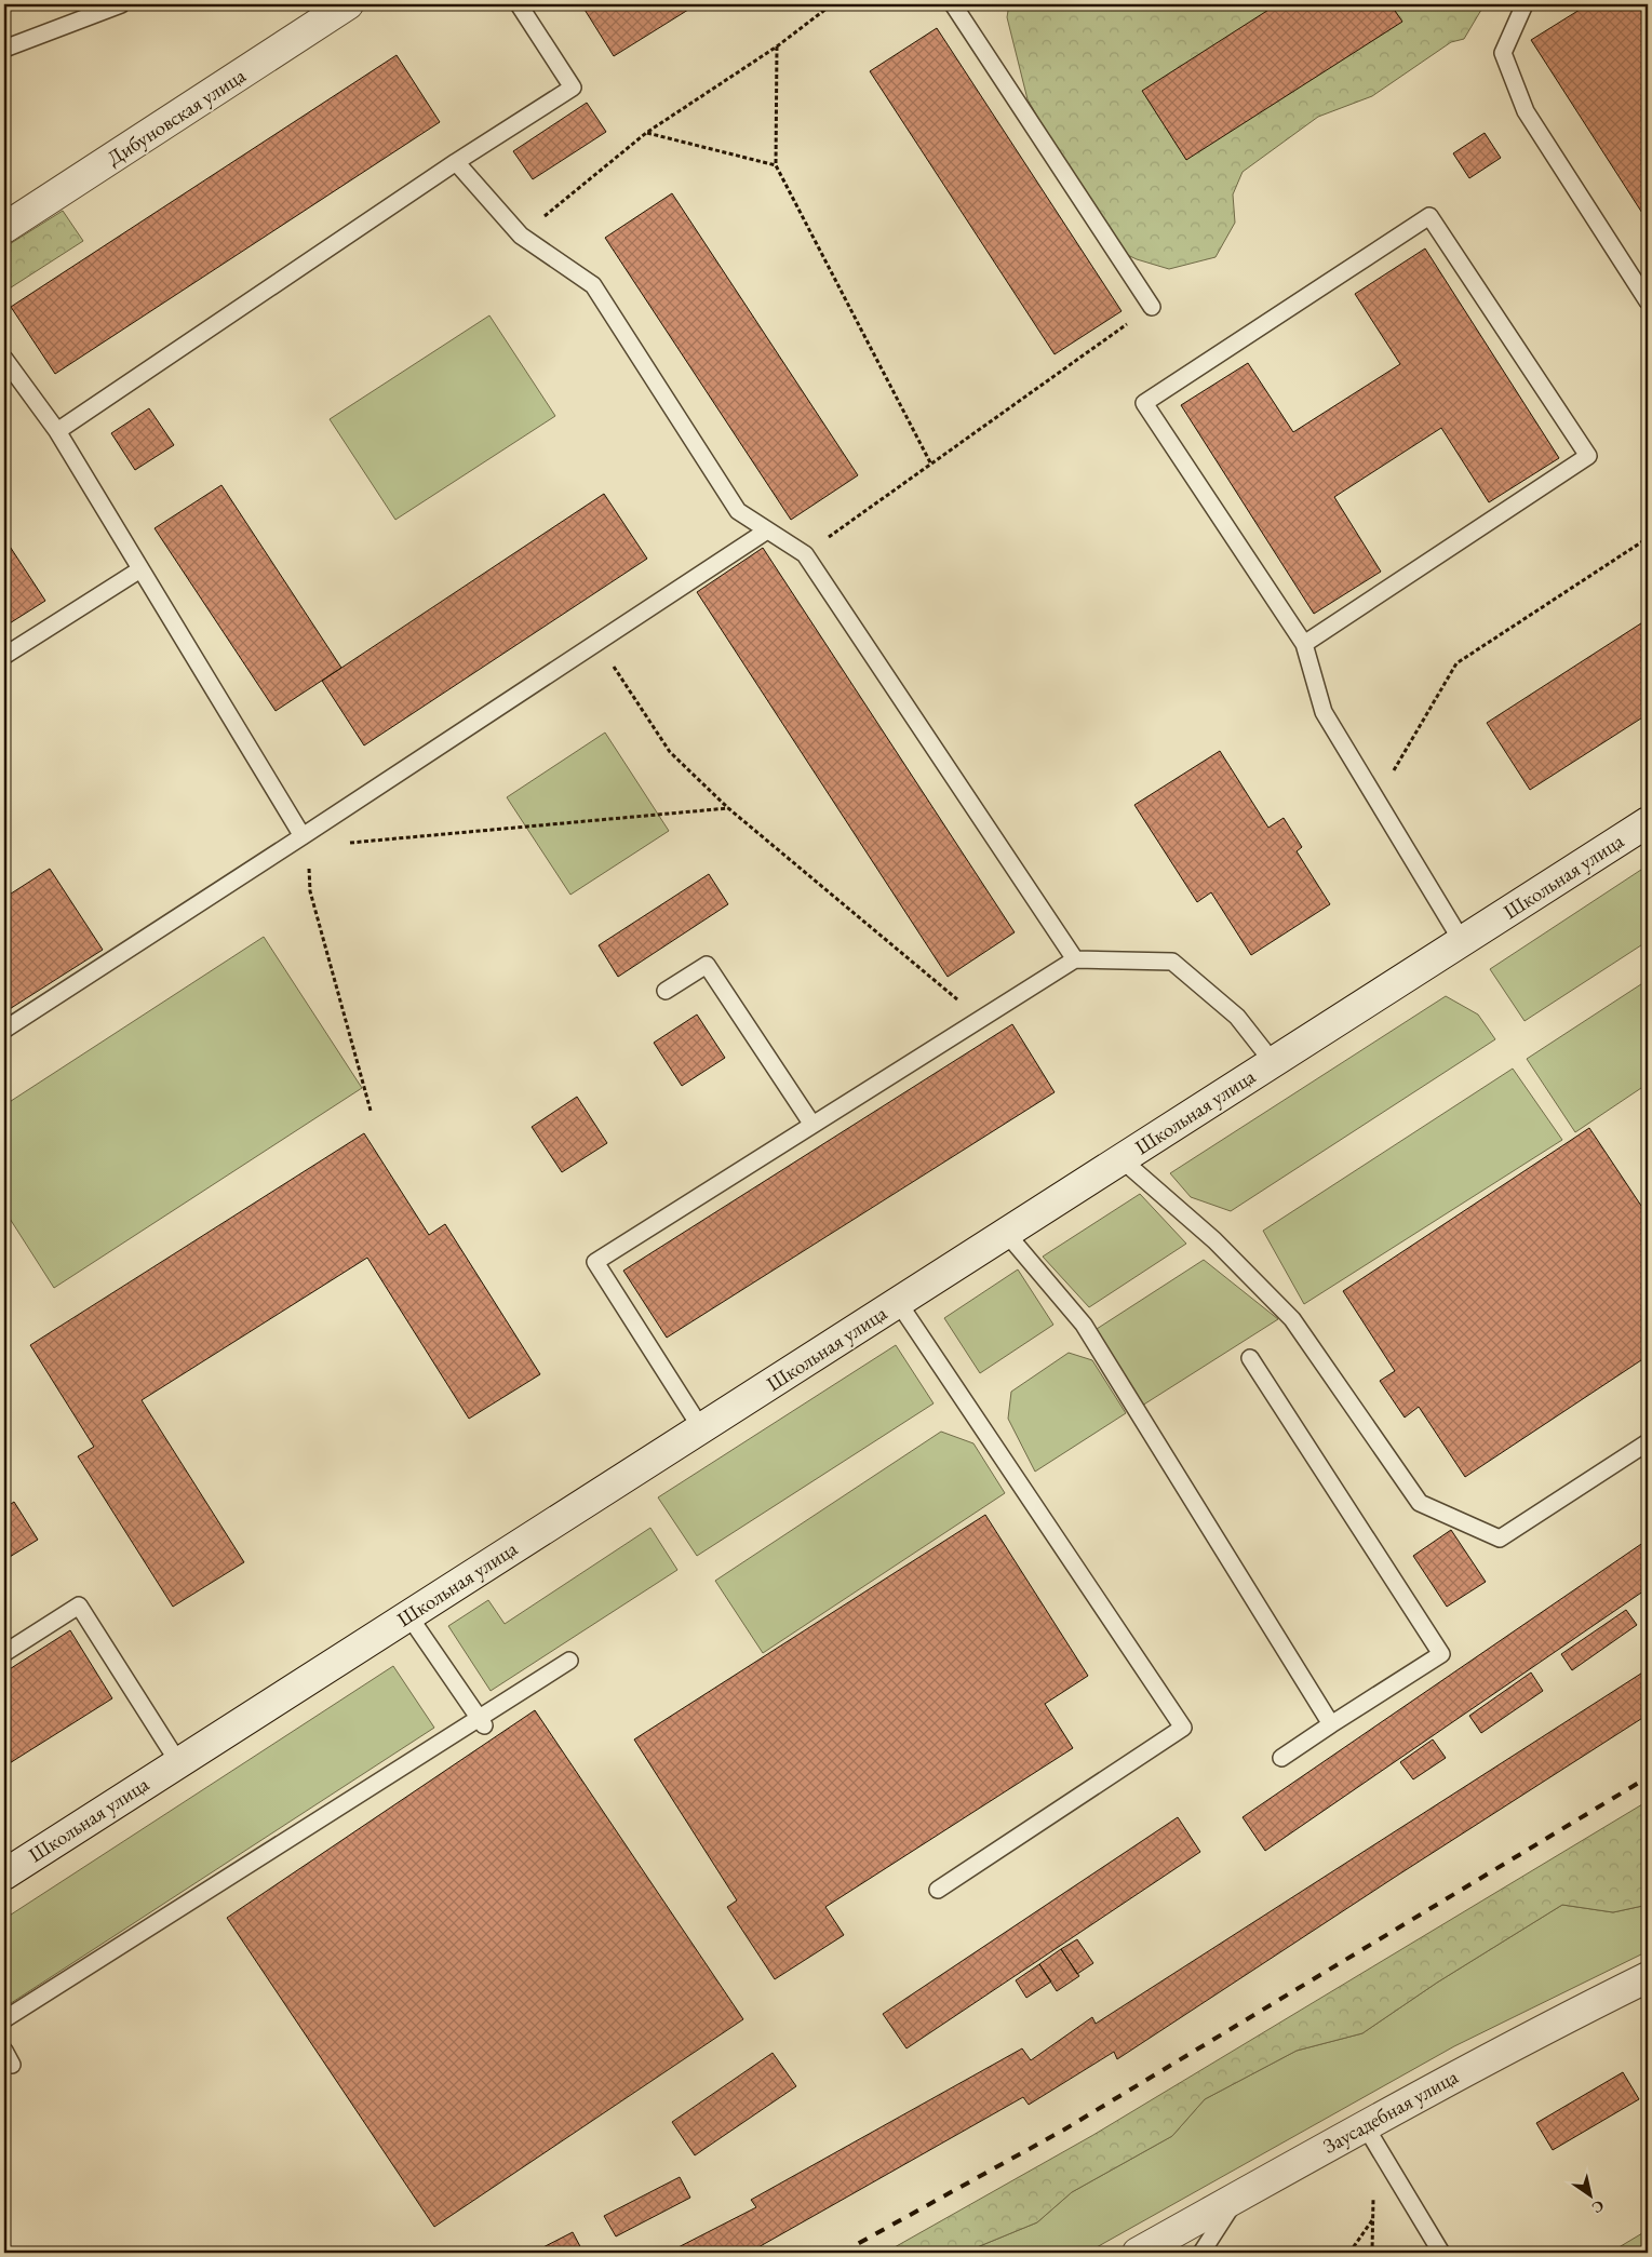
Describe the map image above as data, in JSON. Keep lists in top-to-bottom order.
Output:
{
  "streets": {
    "street": ["Дибуновская улица", "Школьная улица", "Заусадебная улица"]
  },
  "north": "bottom right"
}
